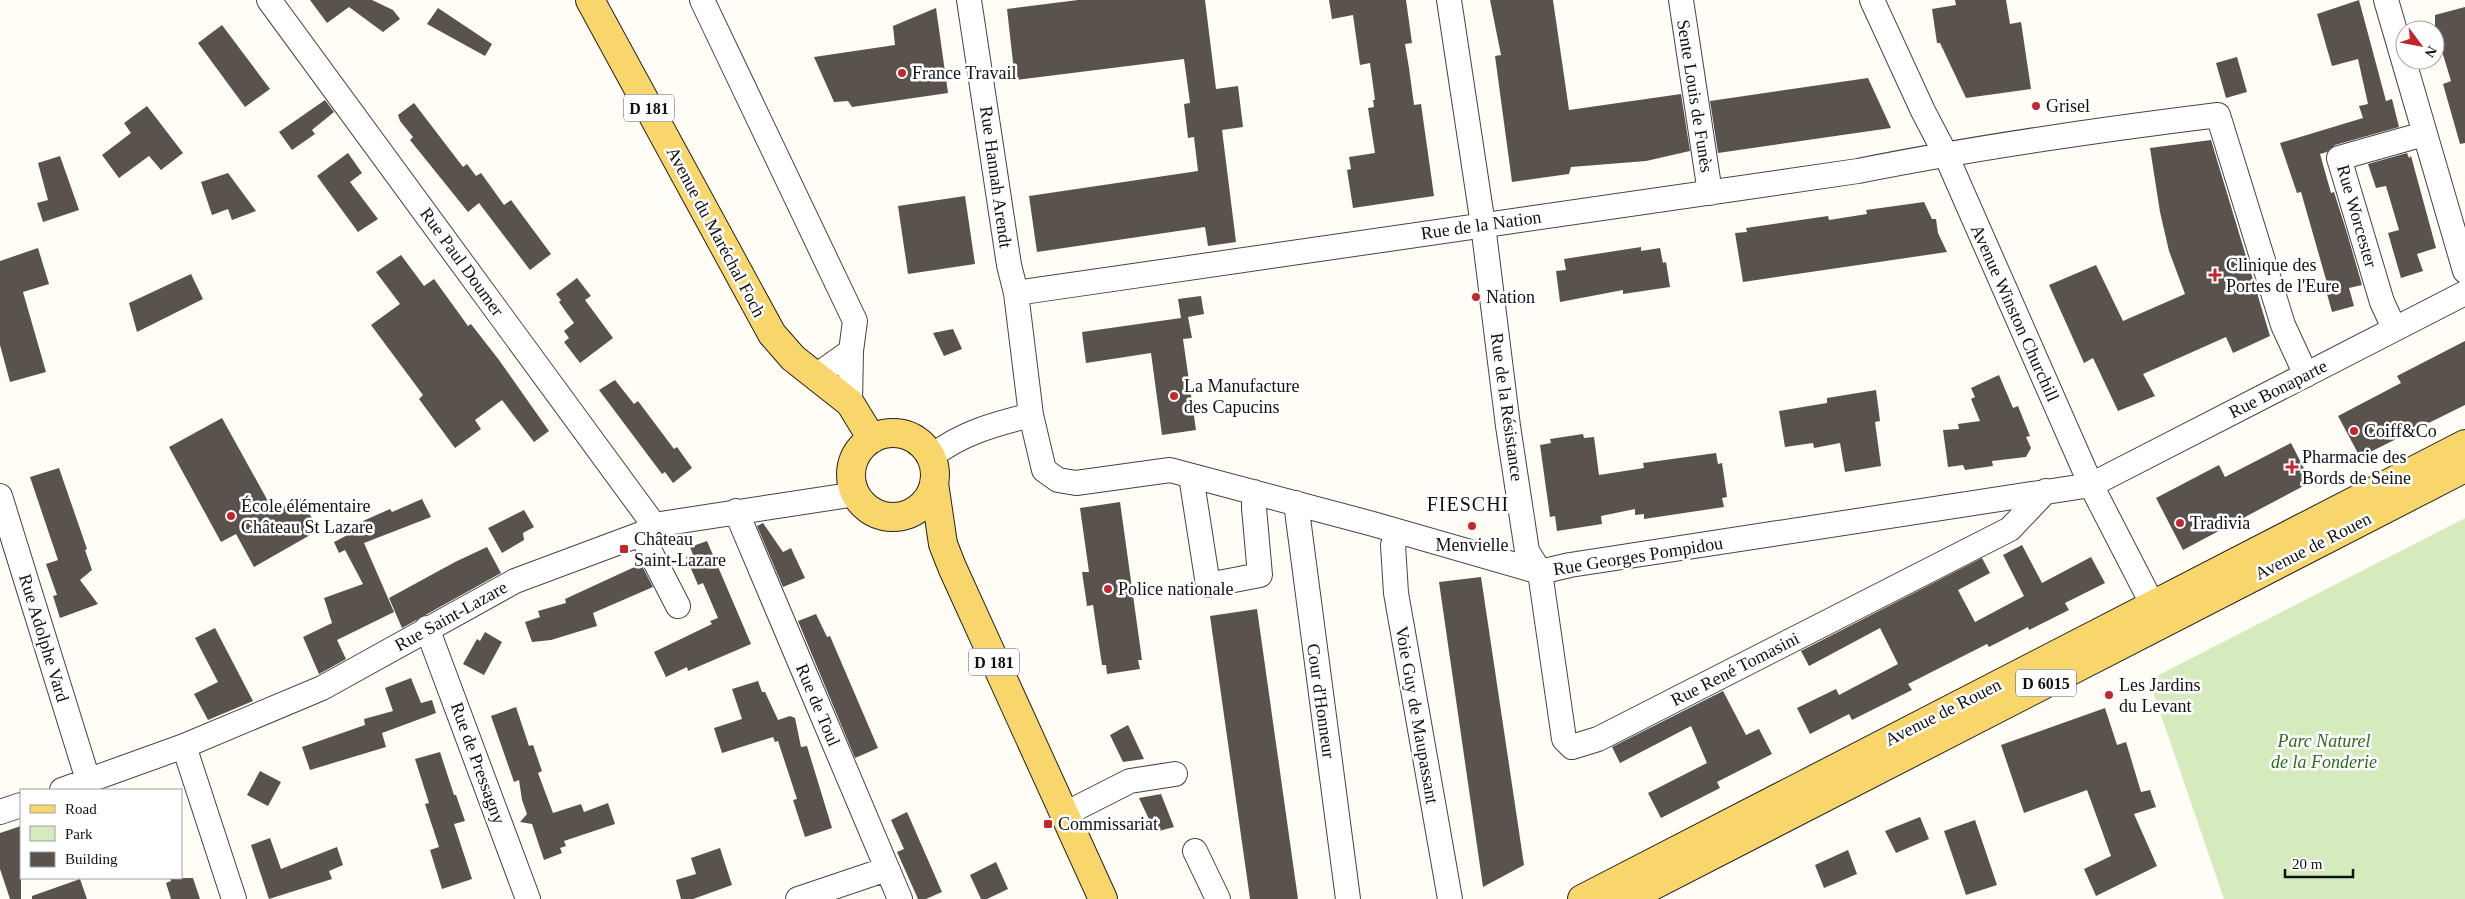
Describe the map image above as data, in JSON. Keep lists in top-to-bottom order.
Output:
{
  "streets": {
    "main road": [
      "D 181",
      "Avenue du Maréchal Foch",
      "Avenue de Rouen",
      "D 6015"
    ],
    "street": [
      "Sente Louis de Funès",
      "Rue Hannah Arendt",
      "Rue Worcester",
      "Rue de la Nation",
      "Rue Paul Doumer",
      "Avenue Winston Churchill",
      "Rue Bonaparte",
      "Rue de la Résistance",
      "Rue Georges Pompidou",
      "Rue Saint-Lazare",
      "Rue Adolphe Vard",
      "Rue René Tomasini",
      "Cour d'Honneur",
      "Rue de Toul",
      "Voie Guy de Maupassant",
      "Rue de Pressagny"
    ]
  },
  "crossings": [
    ["Sente Louis de Funès", "Rue de la Nation"],
    ["D 181", "Avenue du Maréchal Foch"],
    ["D 181", "Rue Saint-Lazare"],
    ["Rue Hannah Arendt", "Rue de la Nation"],
    ["Rue Hannah Arendt", "Rue Georges Pompidou"],
    ["Rue Worcester", "Rue Bonaparte"],
    ["Rue de la Nation", "Avenue Winston Churchill"],
    ["Rue de la Nation", "Rue Bonaparte"],
    ["Rue de la Nation", "Rue de la Résistance"],
    ["Avenue du Maréchal Foch", "Rue Saint-Lazare"],
    ["Rue Paul Doumer", "Rue Saint-Lazare"],
    ["Avenue Winston Churchill", "Rue Bonaparte"],
    ["Avenue Winston Churchill", "Avenue de Rouen"],
    ["Avenue Winston Churchill", "Rue Georges Pompidou"],
    ["Rue Bonaparte", "Rue Georges Pompidou"],
    ["Rue de la Résistance", "Rue Georges Pompidou"],
    ["Rue de la Résistance", "Rue René Tomasini"],
    ["Rue Georges Pompidou", "Rue René Tomasini"],
    ["Rue Georges Pompidou", "Cour d'Honneur"],
    ["Rue Georges Pompidou", "Voie Guy de Maupassant"],
    ["Rue Saint-Lazare", "Rue Adolphe Vard"],
    ["Rue Saint-Lazare", "Rue de Toul"],
    ["Rue Saint-Lazare", "Rue de Pressagny"]
  ],
  "districts": ["FIESCHI"],
  "parks": ["Parc Naturel de la Fonderie"],
  "places": {
    "other": [
      "France Travail",
      "Grisel",
      "Nation",
      "La Manufacture des Capucins",
      "Coiff&Co",
      "École élémentaire Château St Lazare",
      "Tradivia",
      "Menvielle",
      "Police nationale",
      "Les Jardins du Levant"
    ],
    "health": ["Clinique des Portes de l'Eure", "Pharmacie des Bords de Seine"],
    "transit": ["Château Saint-Lazare", "Commissariat"]
  },
  "legend": ["Road", "Park", "Building"],
  "scale_bar": "20 m",
  "north": "bottom right"
}
